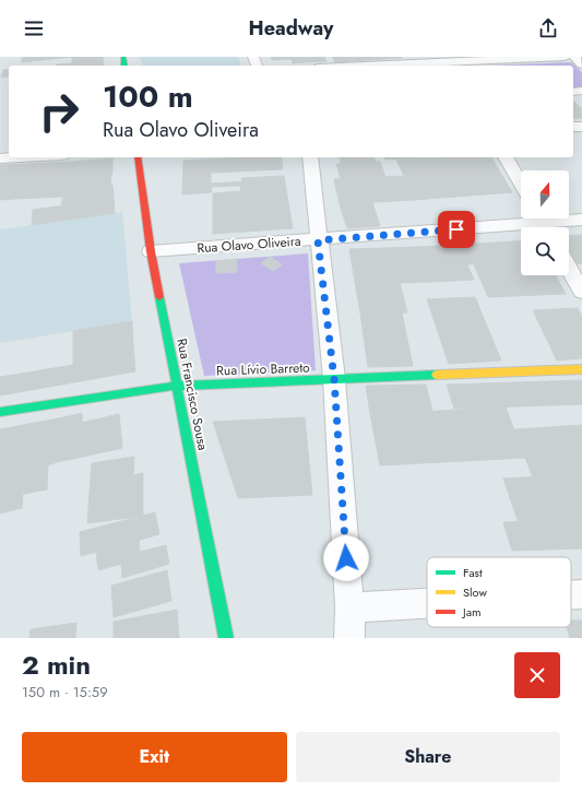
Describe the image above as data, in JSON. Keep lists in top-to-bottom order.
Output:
{
  "streets": {
    "street": ["Rua Olavo Oliveira", "Rua Lívio Barreto", "Rua Francisco Sousa"]
  },
  "crossings": [
    ["Rua Olavo Oliveira", "Rua Francisco Sousa"],
    ["Rua Lívio Barreto", "Rua Francisco Sousa"]
  ],
  "legend": ["Fast", "Slow", "Jam"],
  "north": "top",
  "page": {
    "header": "Headway",
    "turn": ["100 m", "Rua Olavo Oliveira"],
    "heading": ["2 min", "150 m · 15:59"],
    "buttons": ["Exit", "Share"]
  }
}
